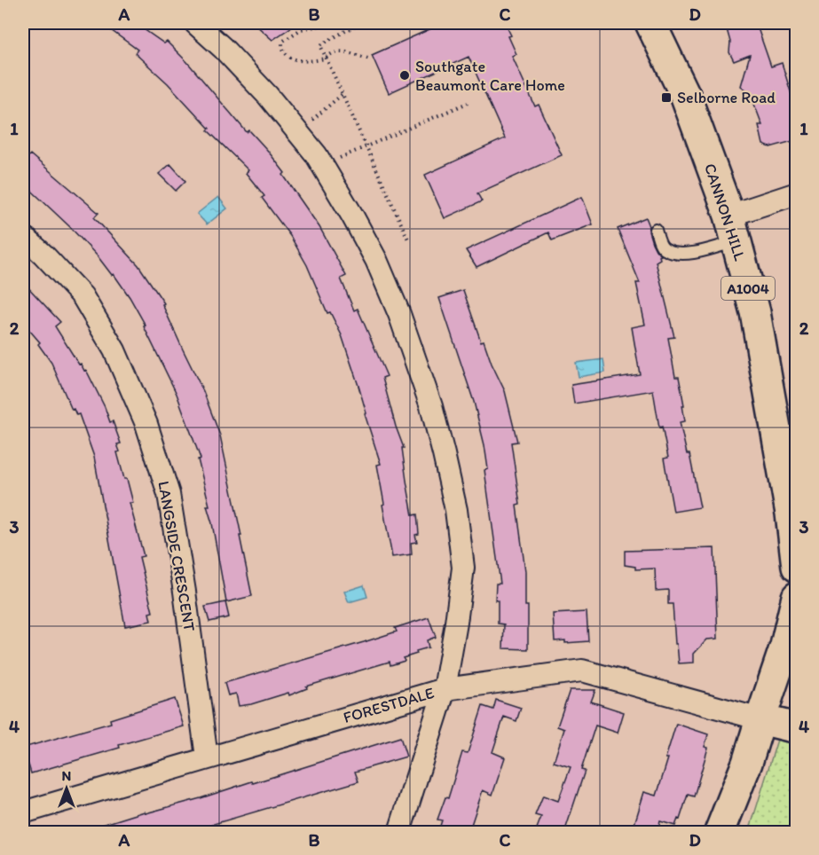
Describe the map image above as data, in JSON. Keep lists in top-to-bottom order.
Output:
{
  "streets": {
    "main road": ["CANNON HILL", "A1004"],
    "street": ["LANGSIDE CRESCENT", "FORESTDALE"]
  },
  "crossings": [
    ["LANGSIDE CRESCENT", "FORESTDALE"]
  ],
  "places": {
    "other": ["Southgate Beaumont Care Home"],
    "transit": ["Selborne Road"]
  },
  "north": "top",
  "grid": {
    "columns": [
      "A",
      "B",
      "C",
      "D"
    ],
    "rows": [
      "1",
      "2",
      "3",
      "4"
    ]
  }
}
